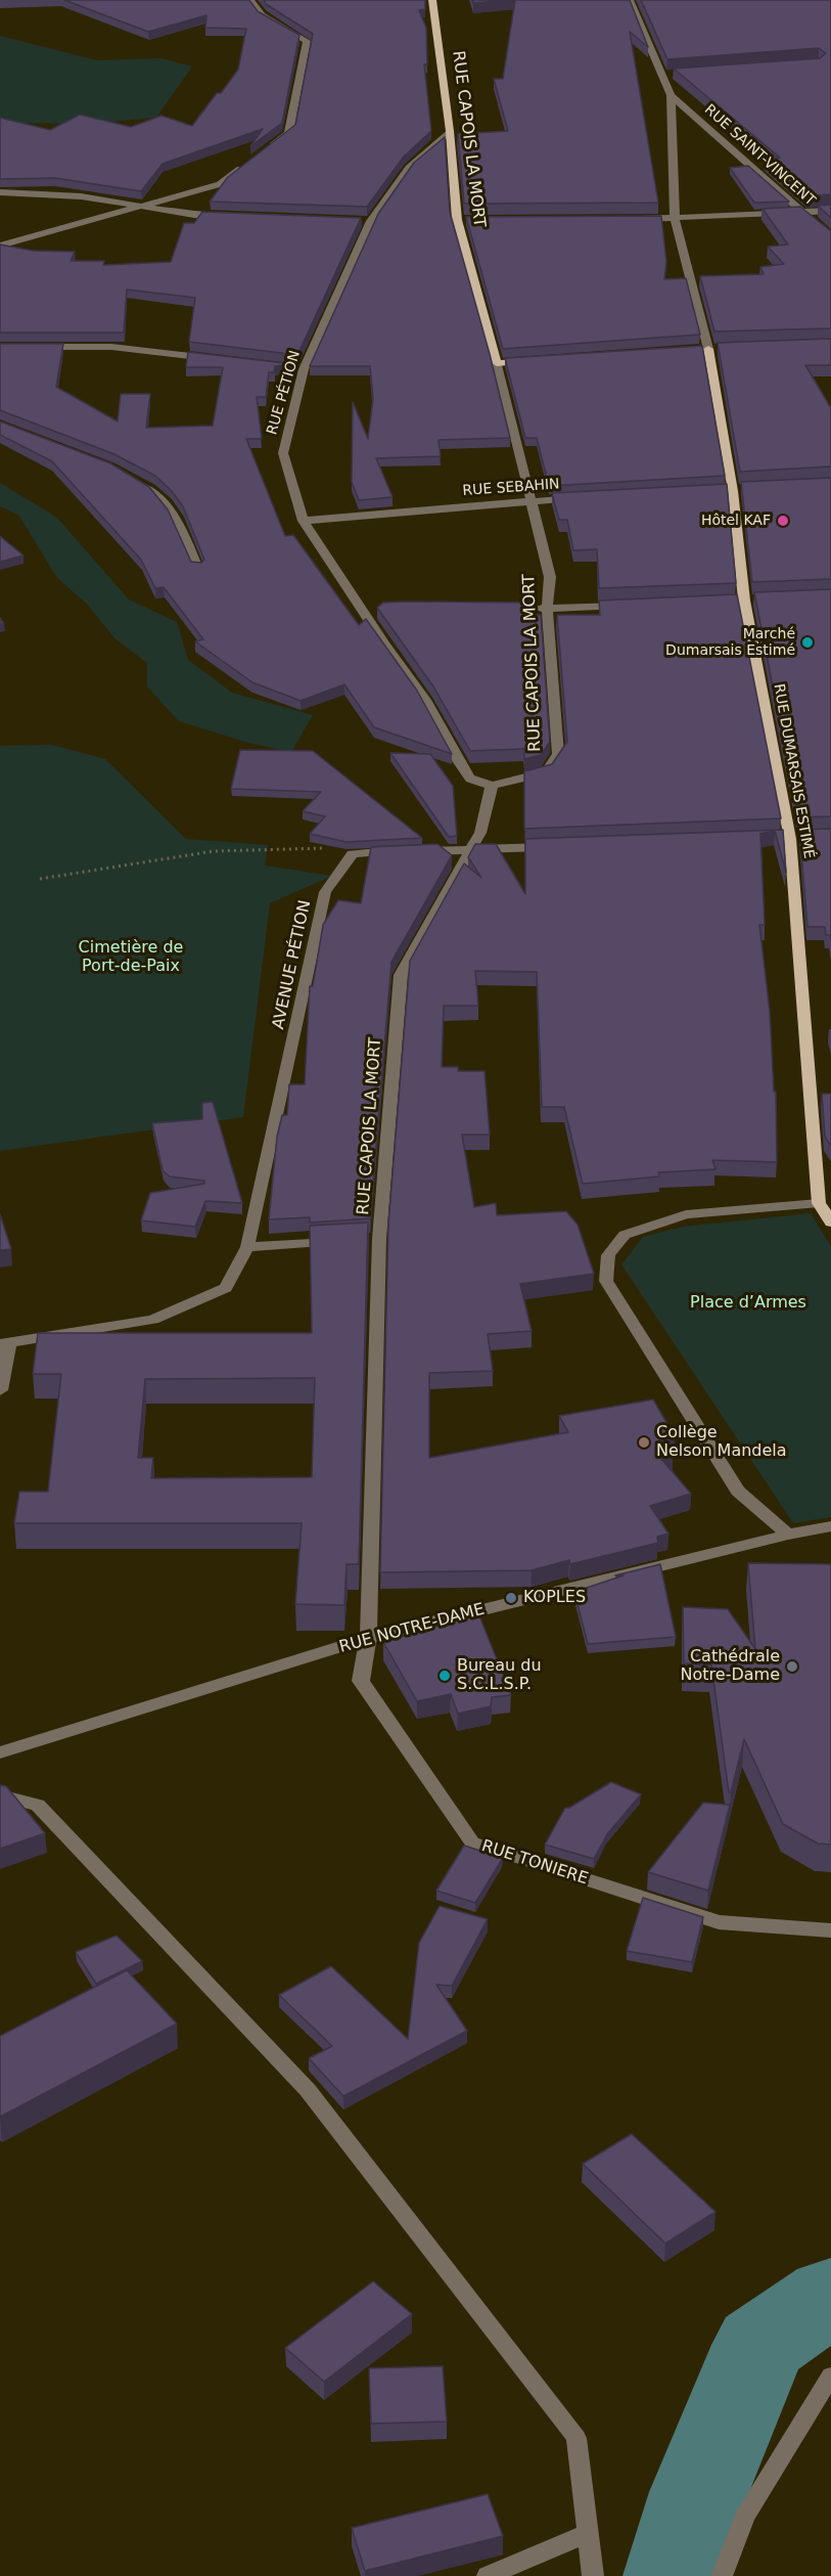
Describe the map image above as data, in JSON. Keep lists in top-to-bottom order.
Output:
{
  "streets": {
    "main road": ["RUE CAPOIS LA MORT", "RUE DUMARSAIS ESTIMÉ"],
    "street": [
      "RUE SAINT-VINCENT",
      "RUE PÉTION",
      "RUE SEBAHIN",
      "AVENUE PÉTION",
      "RUE NOTRE-DAME",
      "RUE TONIERE"
    ]
  },
  "crossings": [
    ["RUE CAPOIS LA MORT", "RUE PÉTION"],
    ["RUE CAPOIS LA MORT", "RUE SEBAHIN"],
    ["RUE CAPOIS LA MORT", "RUE NOTRE-DAME"],
    ["RUE CAPOIS LA MORT", "RUE TONIERE"],
    ["RUE SAINT-VINCENT", "RUE DUMARSAIS ESTIMÉ"],
    ["RUE PÉTION", "RUE SEBAHIN"],
    ["RUE NOTRE-DAME", "RUE TONIERE"]
  ],
  "parks": ["Cimetière de Port-de-Paix", "Place d’Armes"],
  "places": [
    "Hôtel KAF",
    "Marché Dumarsais Estimé",
    "Collège Nelson Mandela",
    "KOPLES",
    "Cathédrale Notre-Dame",
    "Bureau du S.C.L.S.P."
  ]
}
